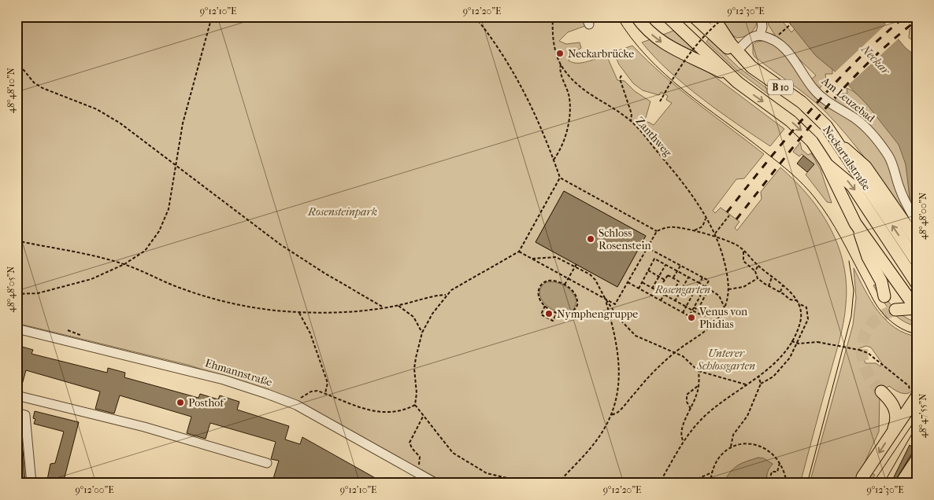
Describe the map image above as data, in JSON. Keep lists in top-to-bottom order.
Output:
{
  "streets": {
    "main road": ["B 10", "Neckartalstraße"],
    "street": ["Am Leuzebad", "Ehmannstraße"],
    "path": ["Zanthweg"]
  },
  "crossings": [
    ["B 10", "Neckartalstraße"]
  ],
  "water": ["Neckar"],
  "parks": ["Rosensteinpark", "Rosengarten", "Unterer Schlossgarten"],
  "places": [
    "Neckarbrücke",
    "Schloss Rosenstein",
    "Nymphengruppe",
    "Venus von Phidias",
    "Posthof"
  ],
  "coordinates": [
    "9°12'10\"E",
    "9°12'20\"E",
    "9°12'30\"E",
    "48°48'10\"N",
    "48°48'00\"N",
    "48°48'05\"N",
    "48°47'55\"N",
    "9°12'00\"E"
  ]
}
